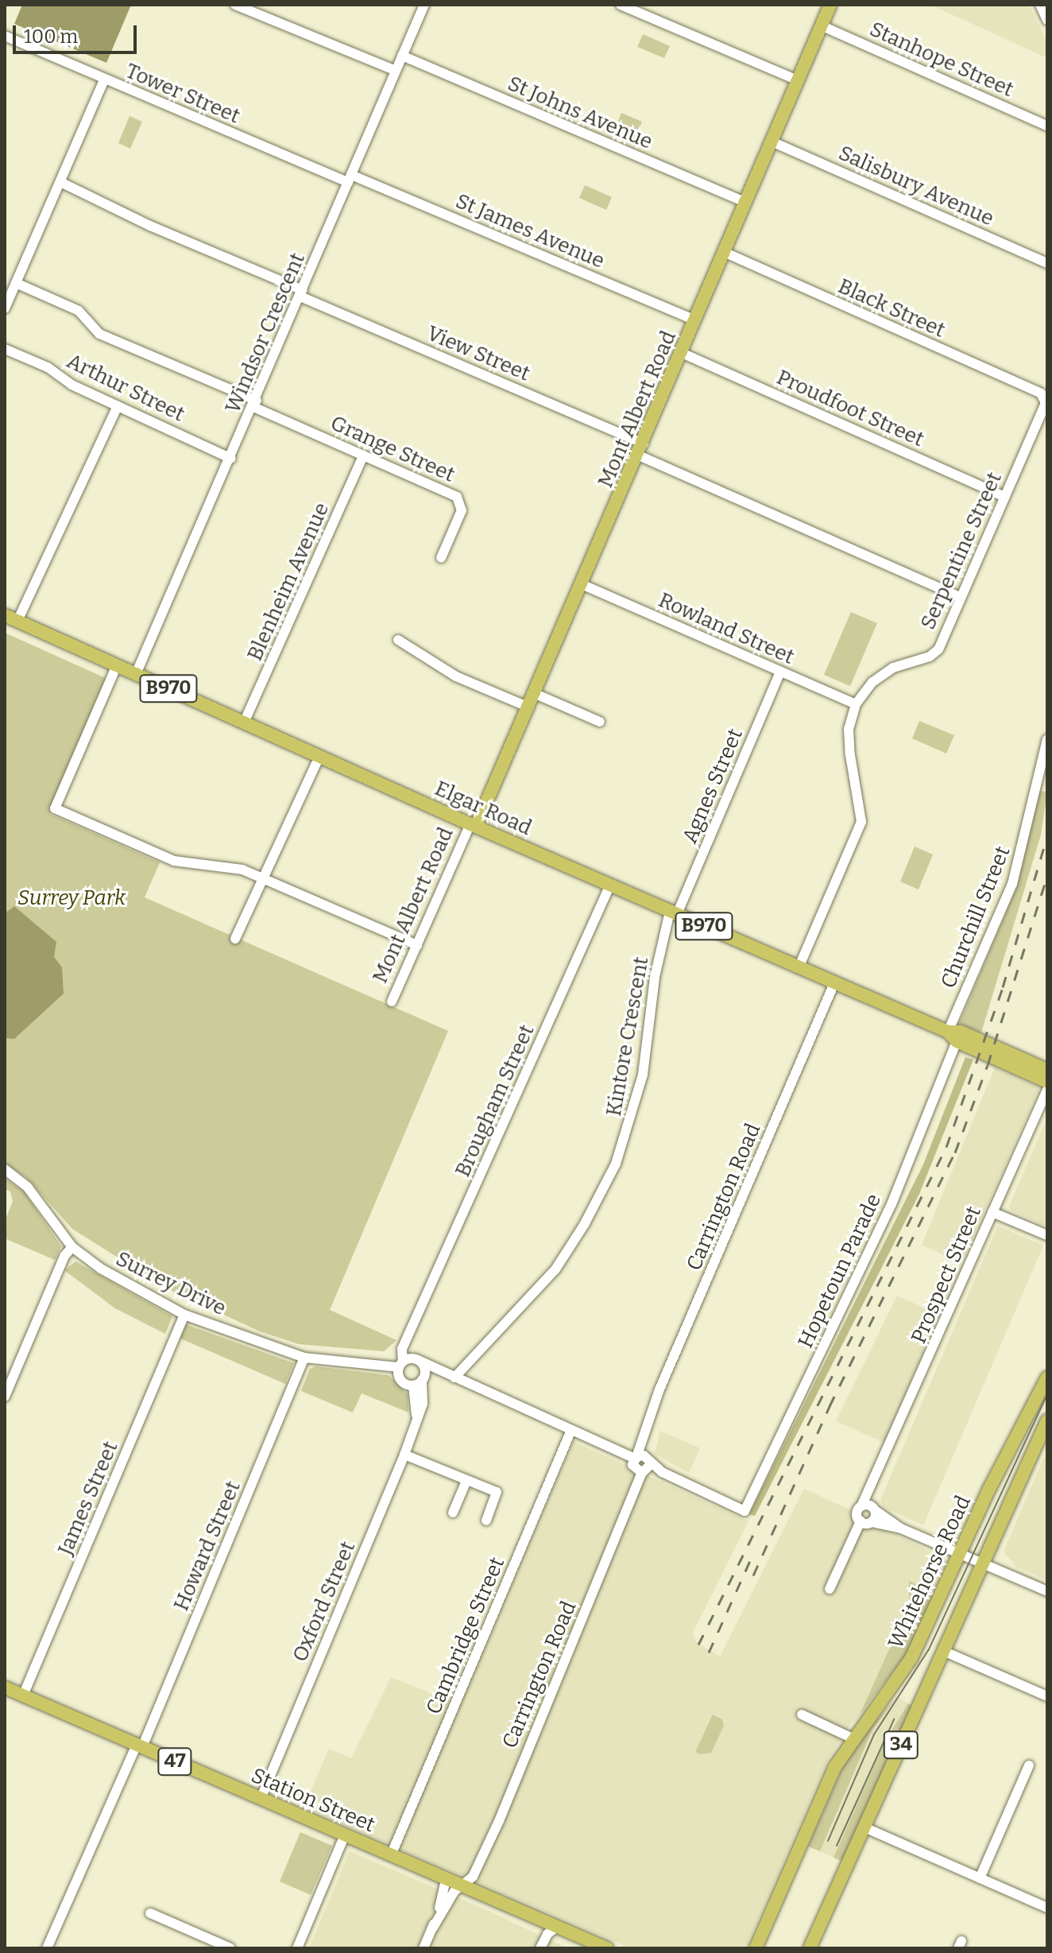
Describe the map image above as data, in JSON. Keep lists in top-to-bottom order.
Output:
{
  "streets": {
    "main road": [
      "Mont Albert Road",
      "B970",
      "Elgar Road",
      "Whitehorse Road",
      "34",
      "47",
      "Station Street"
    ],
    "street": [
      "Stanhope Street",
      "Tower Street",
      "St Johns Avenue",
      "Salisbury Avenue",
      "St James Avenue",
      "Black Street",
      "Windsor Crescent",
      "View Street",
      "Arthur Street",
      "Proudfoot Street",
      "Grange Street",
      "Serpentine Street",
      "Blenheim Avenue",
      "Rowland Street",
      "Agnes Street",
      "Churchill Street",
      "Kintore Crescent",
      "Brougham Street",
      "Carrington Road",
      "Hopetoun Parade",
      "Prospect Street",
      "Surrey Drive",
      "James Street",
      "Howard Street",
      "Oxford Street",
      "Cambridge Street"
    ]
  },
  "crossings": [
    ["Stanhope Street", "Mont Albert Road"],
    ["Tower Street", "St James Avenue"],
    ["Tower Street", "Windsor Crescent"],
    ["St Johns Avenue", "Windsor Crescent"],
    ["St Johns Avenue", "Mont Albert Road"],
    ["Salisbury Avenue", "Mont Albert Road"],
    ["St James Avenue", "Windsor Crescent"],
    ["St James Avenue", "Mont Albert Road"],
    ["Black Street", "Mont Albert Road"],
    ["Black Street", "Serpentine Street"],
    ["Windsor Crescent", "View Street"],
    ["Windsor Crescent", "Arthur Street"],
    ["Windsor Crescent", "Grange Street"],
    ["Windsor Crescent", "Elgar Road"],
    ["View Street", "Mont Albert Road"],
    ["View Street", "Serpentine Street"],
    ["Proudfoot Street", "Mont Albert Road"],
    ["Proudfoot Street", "Serpentine Street"],
    ["Mont Albert Road", "Rowland Street"],
    ["Mont Albert Road", "Elgar Road"],
    ["Grange Street", "Blenheim Avenue"],
    ["Serpentine Street", "Rowland Street"],
    ["Serpentine Street", "Elgar Road"],
    ["Blenheim Avenue", "Elgar Road"],
    ["Rowland Street", "Agnes Street"],
    ["Agnes Street", "Elgar Road"],
    ["Agnes Street", "Kintore Crescent"],
    ["Elgar Road", "Churchill Street"],
    ["Elgar Road", "Kintore Crescent"],
    ["Elgar Road", "Brougham Street"],
    ["Elgar Road", "Carrington Road"],
    ["Elgar Road", "Hopetoun Parade"],
    ["Churchill Street", "Hopetoun Parade"],
    ["Brougham Street", "Surrey Drive"],
    ["Carrington Road", "Hopetoun Parade"],
    ["Carrington Road", "Station Street"],
    ["Surrey Drive", "James Street"],
    ["Surrey Drive", "Howard Street"],
    ["James Street", "Station Street"],
    ["Howard Street", "Station Street"],
    ["Oxford Street", "Station Street"],
    ["Cambridge Street", "Station Street"]
  ],
  "parks": ["Surrey Park"],
  "scale_bar": "100 m"
}
